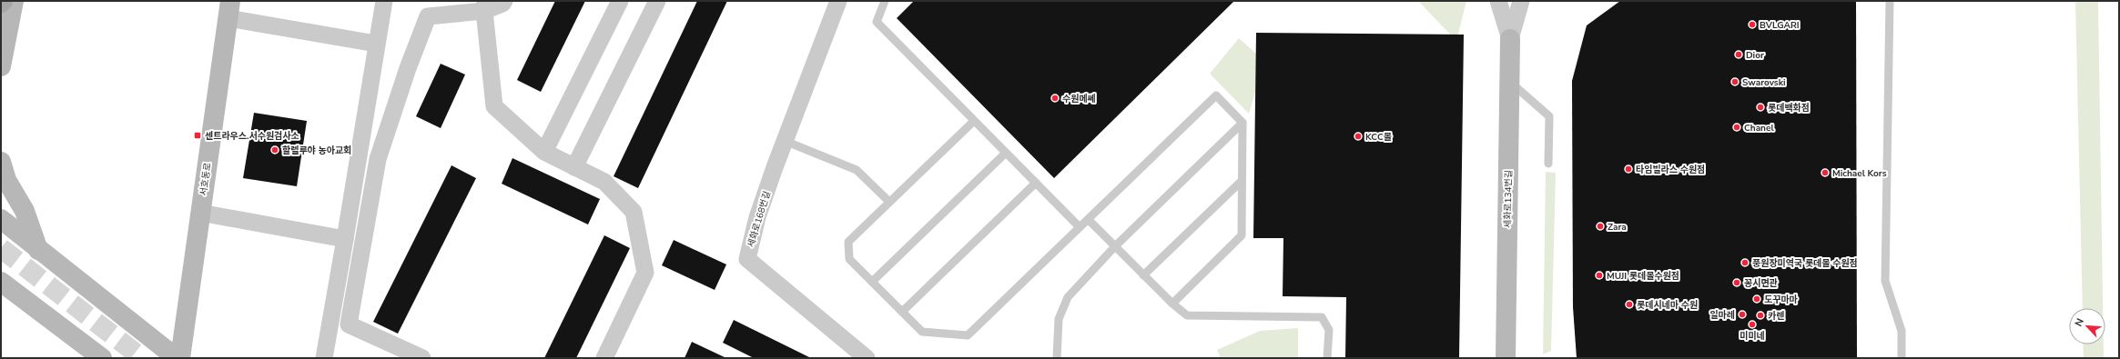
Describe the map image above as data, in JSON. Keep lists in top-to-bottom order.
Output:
{
  "streets": {
    "street": ["서호동로", "세화로134번길", "세화로168번길"]
  },
  "places": {
    "other": [
      "BVLGARI",
      "Dior",
      "Swarovski",
      "수원메쎄",
      "롯데백화점",
      "Chanel",
      "KCC몰",
      "할렐루야 농아교회",
      "타임빌라스 수원점",
      "Michael Kors",
      "Zara",
      "풍원장미역국 롯데몰 수원점",
      "MUJI 롯데몰수원점",
      "꽁시면관",
      "도꾸마마",
      "롯데시네마 수원",
      "일마레",
      "카렌",
      "미미네"
    ],
    "transit": ["센트라우스.서수원검사소"]
  },
  "north": "top left"
}
